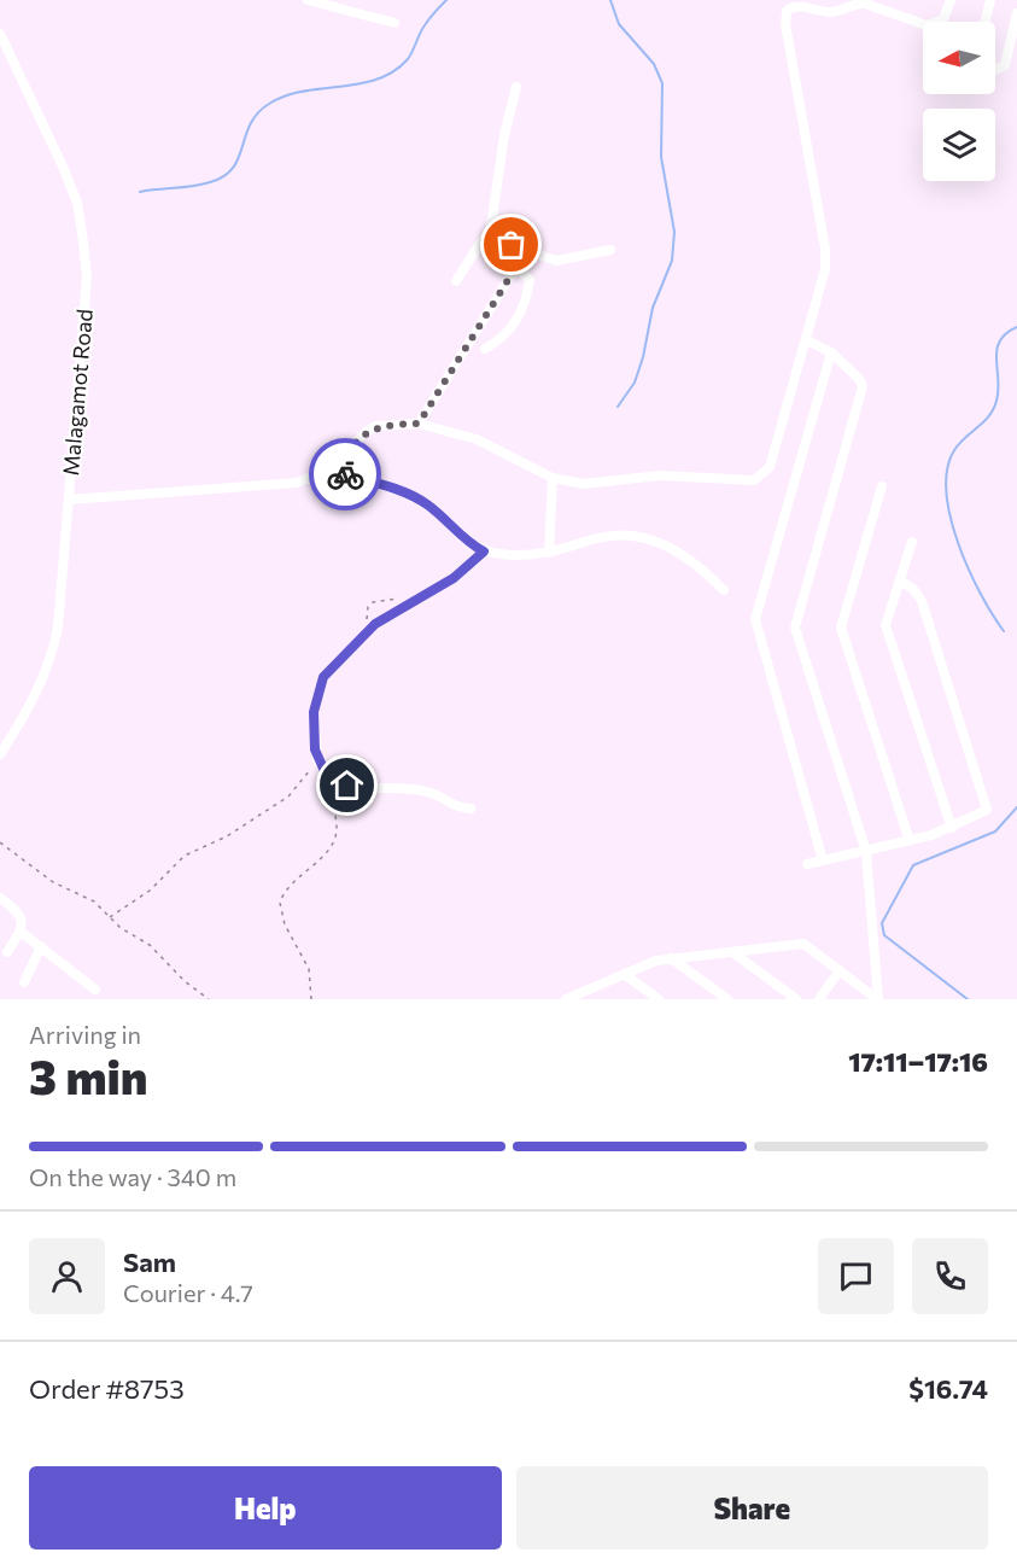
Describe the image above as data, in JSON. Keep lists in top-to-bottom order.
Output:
{
  "streets": {
    "street": ["Malagamot Road"]
  },
  "north": "left",
  "page": {
    "heading": ["3 min", "Arriving in", "17:11–17:16"],
    "panel": [
      "Sam",
      "Courier · 4.7",
      "Order #8753",
      "$16.74"
    ],
    "bar": "On the way · 340 m",
    "buttons": ["Help", "Share"]
  }
}
